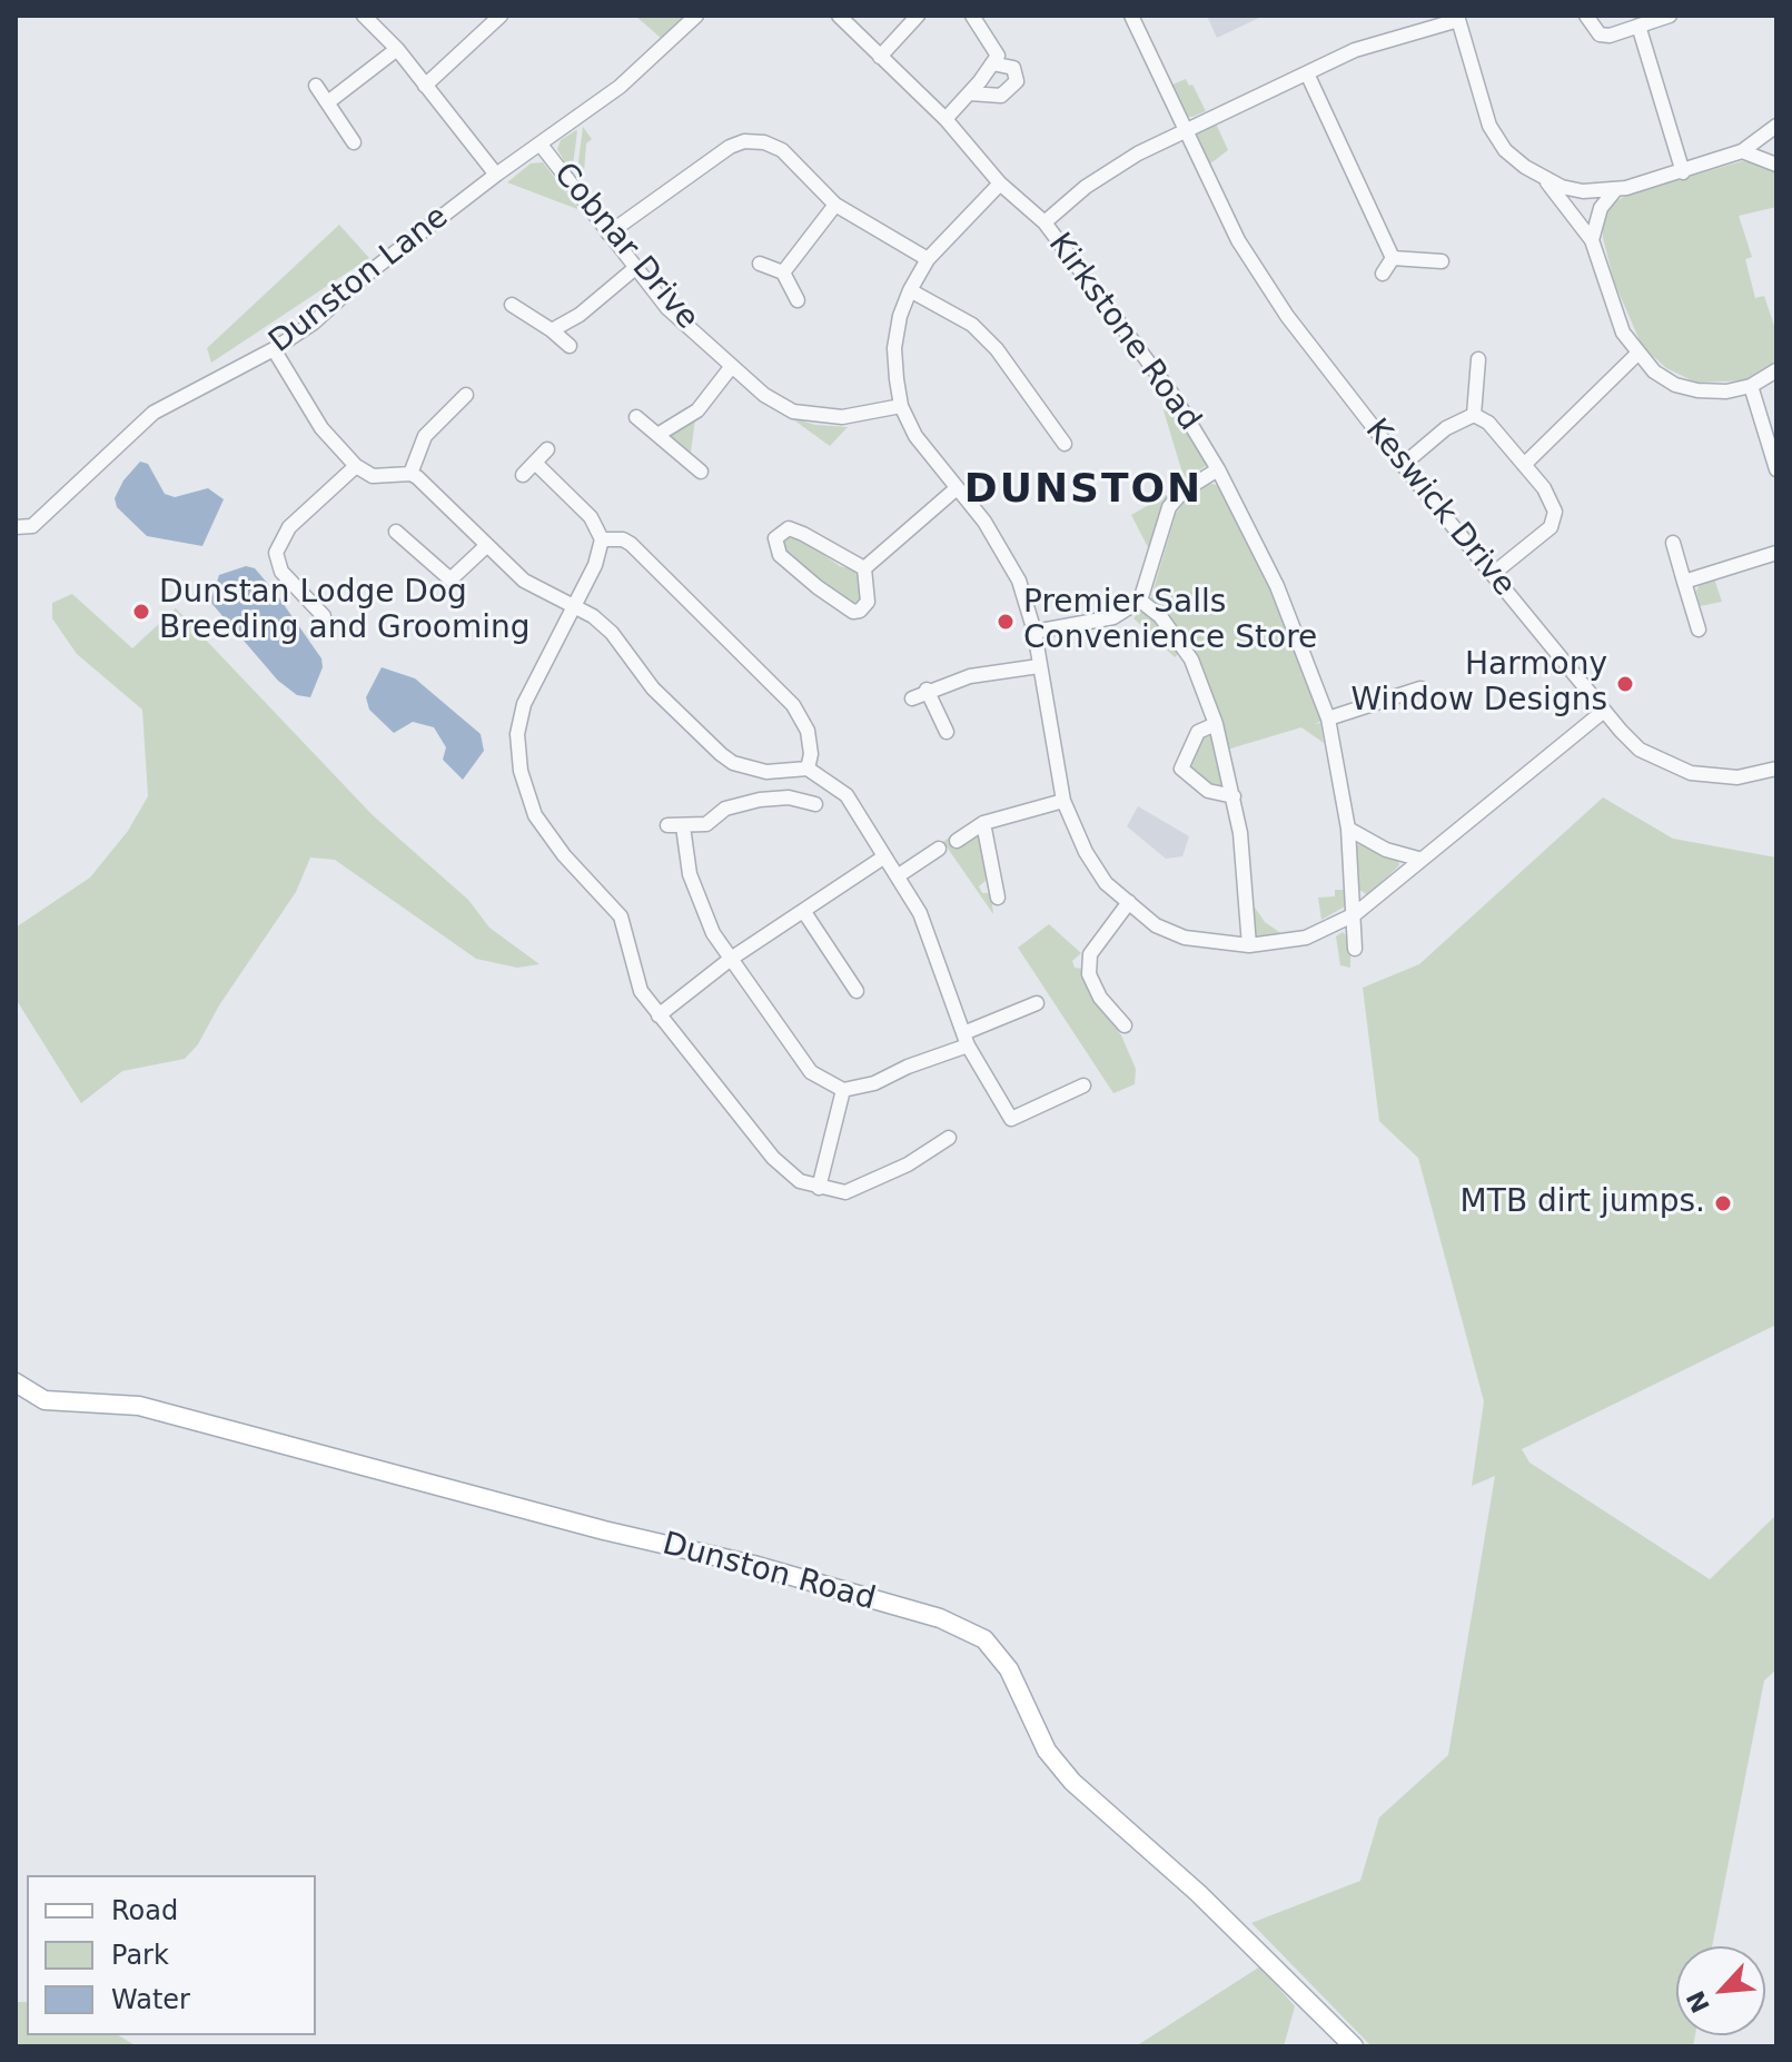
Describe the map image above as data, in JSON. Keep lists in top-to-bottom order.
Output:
{
  "streets": {
    "main road": ["Dunston Road"],
    "street": [
      "Cobnar Drive",
      "Dunston Lane",
      "Kirkstone Road",
      "Keswick Drive"
    ]
  },
  "crossings": [
    ["Cobnar Drive", "Dunston Lane"]
  ],
  "districts": ["DUNSTON"],
  "places": [
    "Dunstan Lodge Dog Breeding and Grooming",
    "Premier Salls Convenience Store",
    "Harmony Window Designs",
    "MTB dirt jumps."
  ],
  "legend": ["Road", "Park", "Water"],
  "north": "bottom left"
}
